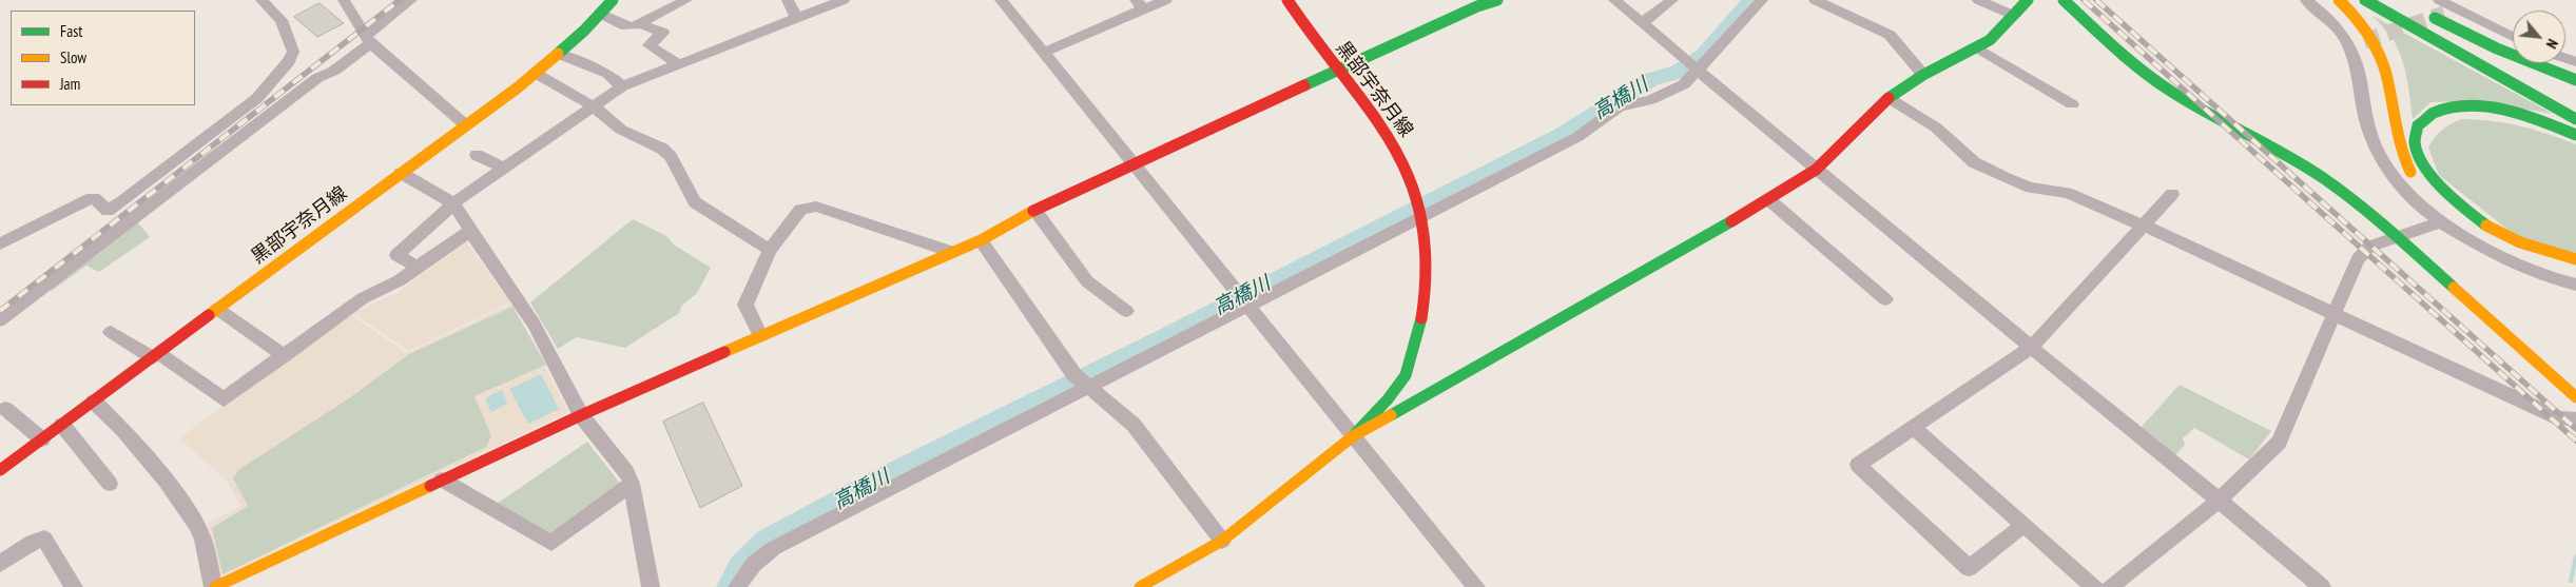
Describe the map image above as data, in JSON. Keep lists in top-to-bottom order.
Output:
{
  "streets": {
    "main road": ["黒部宇奈月線"]
  },
  "water": ["高橋川"],
  "legend": ["Fast", "Slow", "Jam"],
  "north": "bottom right"
}
